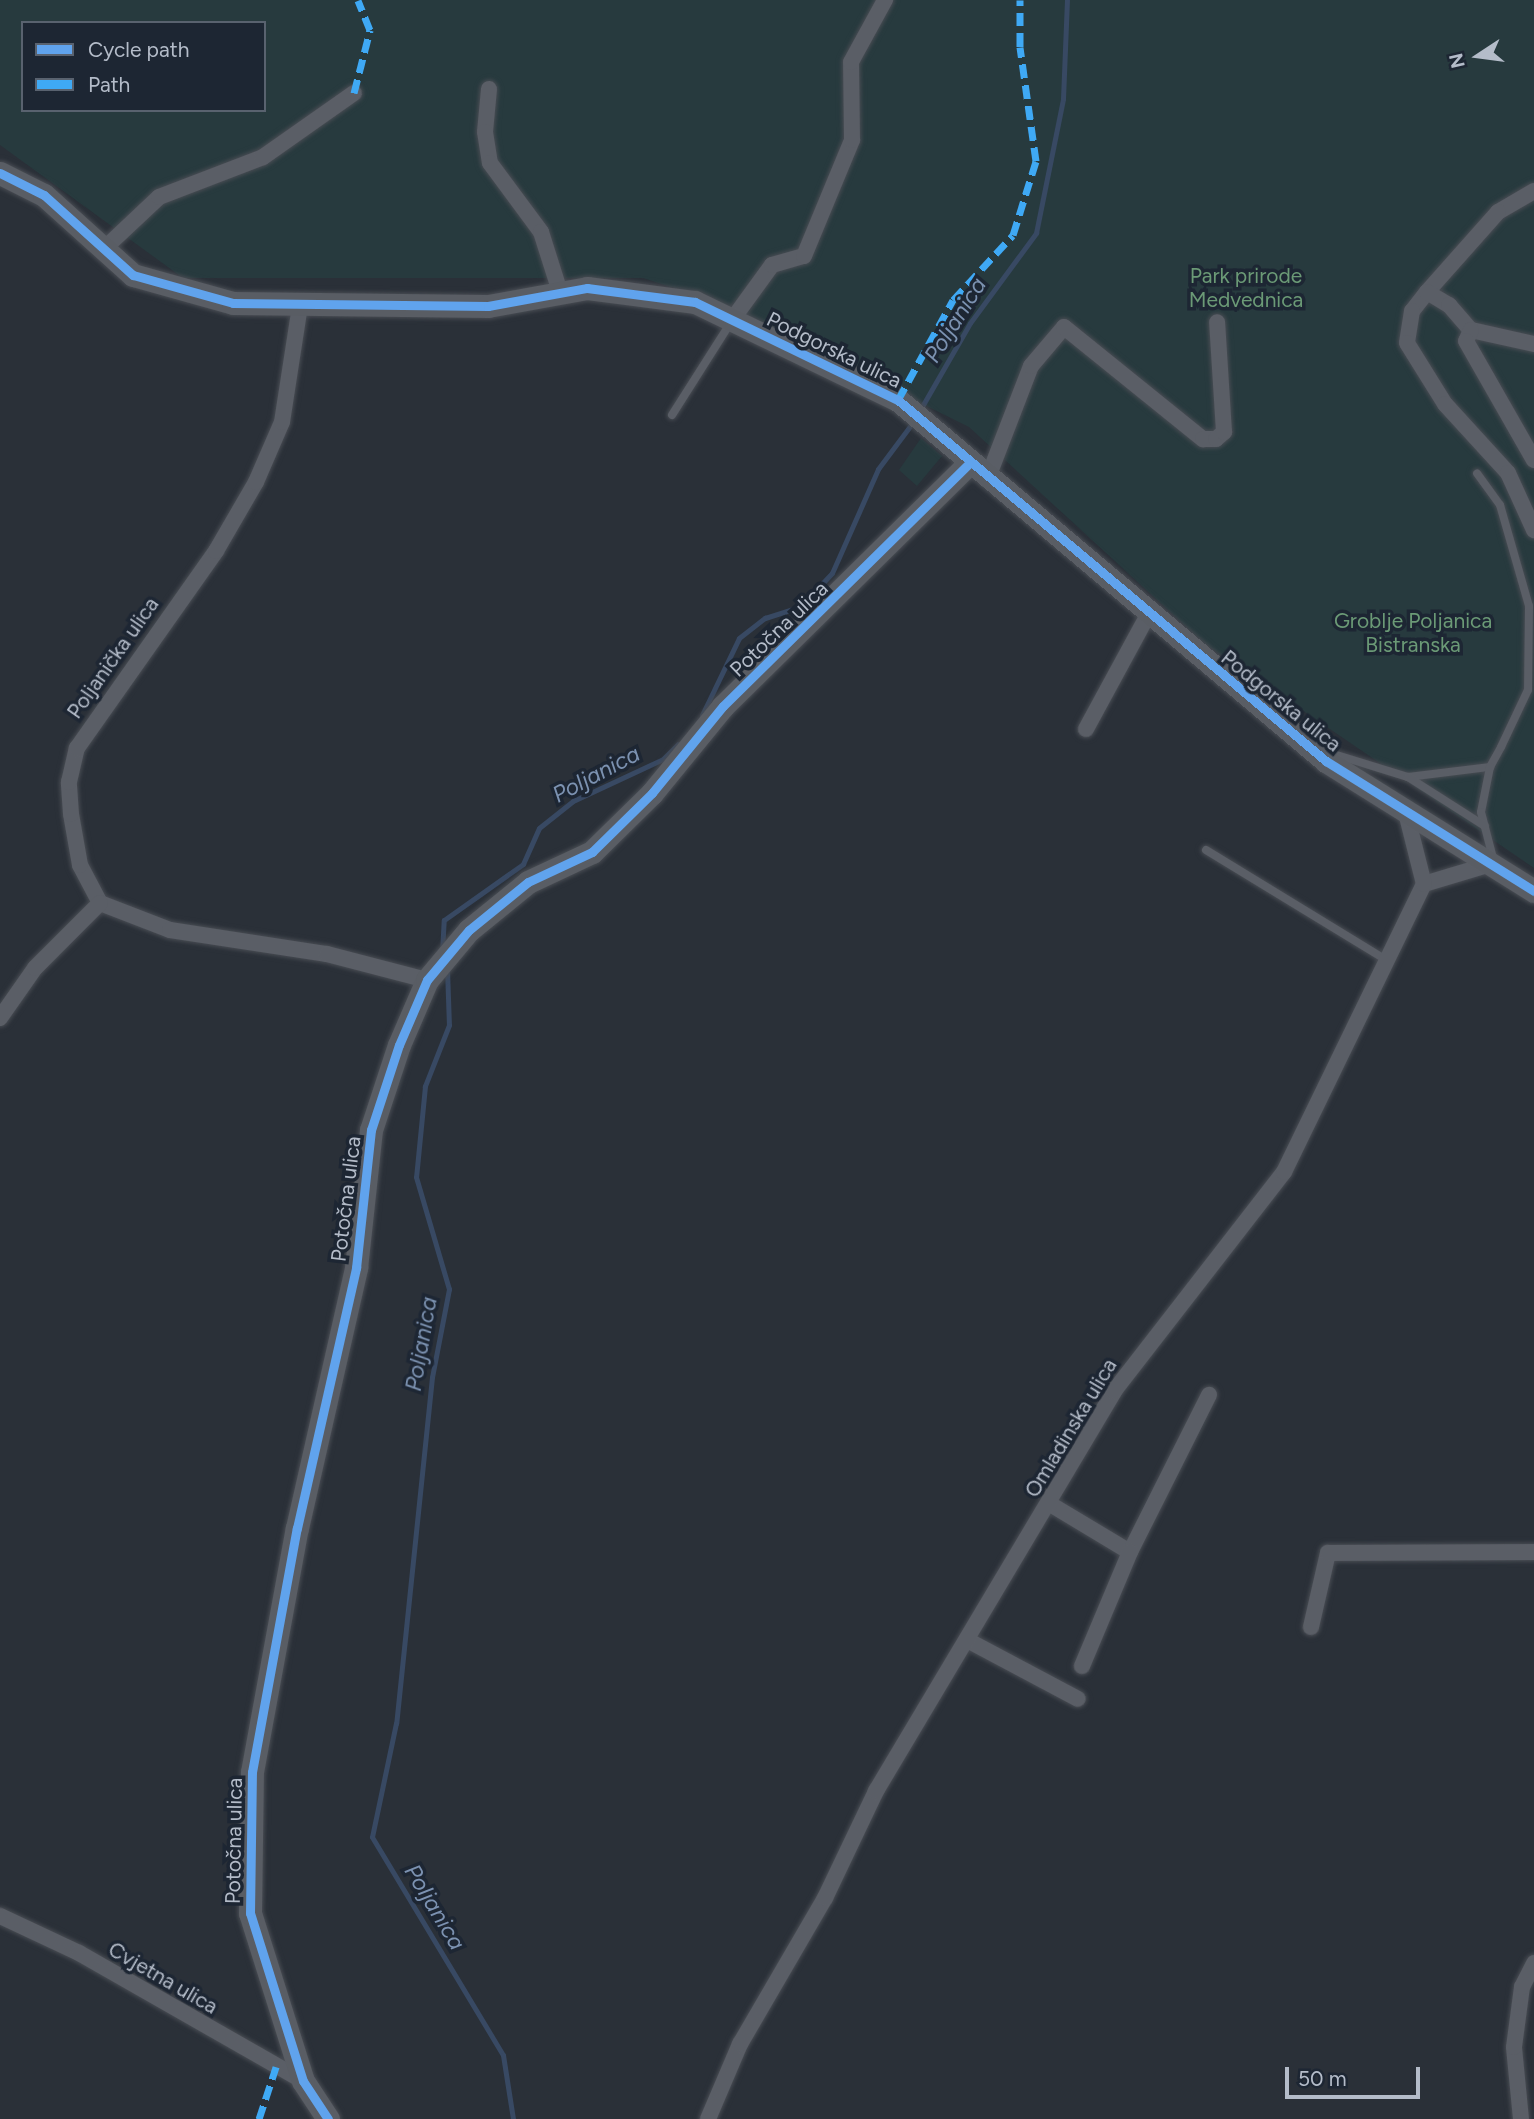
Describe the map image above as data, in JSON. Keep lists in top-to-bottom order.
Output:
{
  "streets": {
    "street": [
      "Podgorska ulica",
      "Potočna ulica",
      "Poljanička ulica",
      "Omladinska ulica",
      "Cvjetna ulica"
    ]
  },
  "crossings": [
    ["Podgorska ulica", "Potočna ulica"],
    ["Podgorska ulica", "Poljanička ulica"],
    ["Potočna ulica", "Cvjetna ulica"]
  ],
  "water": ["Poljanica"],
  "parks": ["Park prirode Medvednica", "Groblje Poljanica Bistranska"],
  "legend": ["Cycle path", "Path"],
  "scale_bar": "50 m",
  "north": "left"
}
